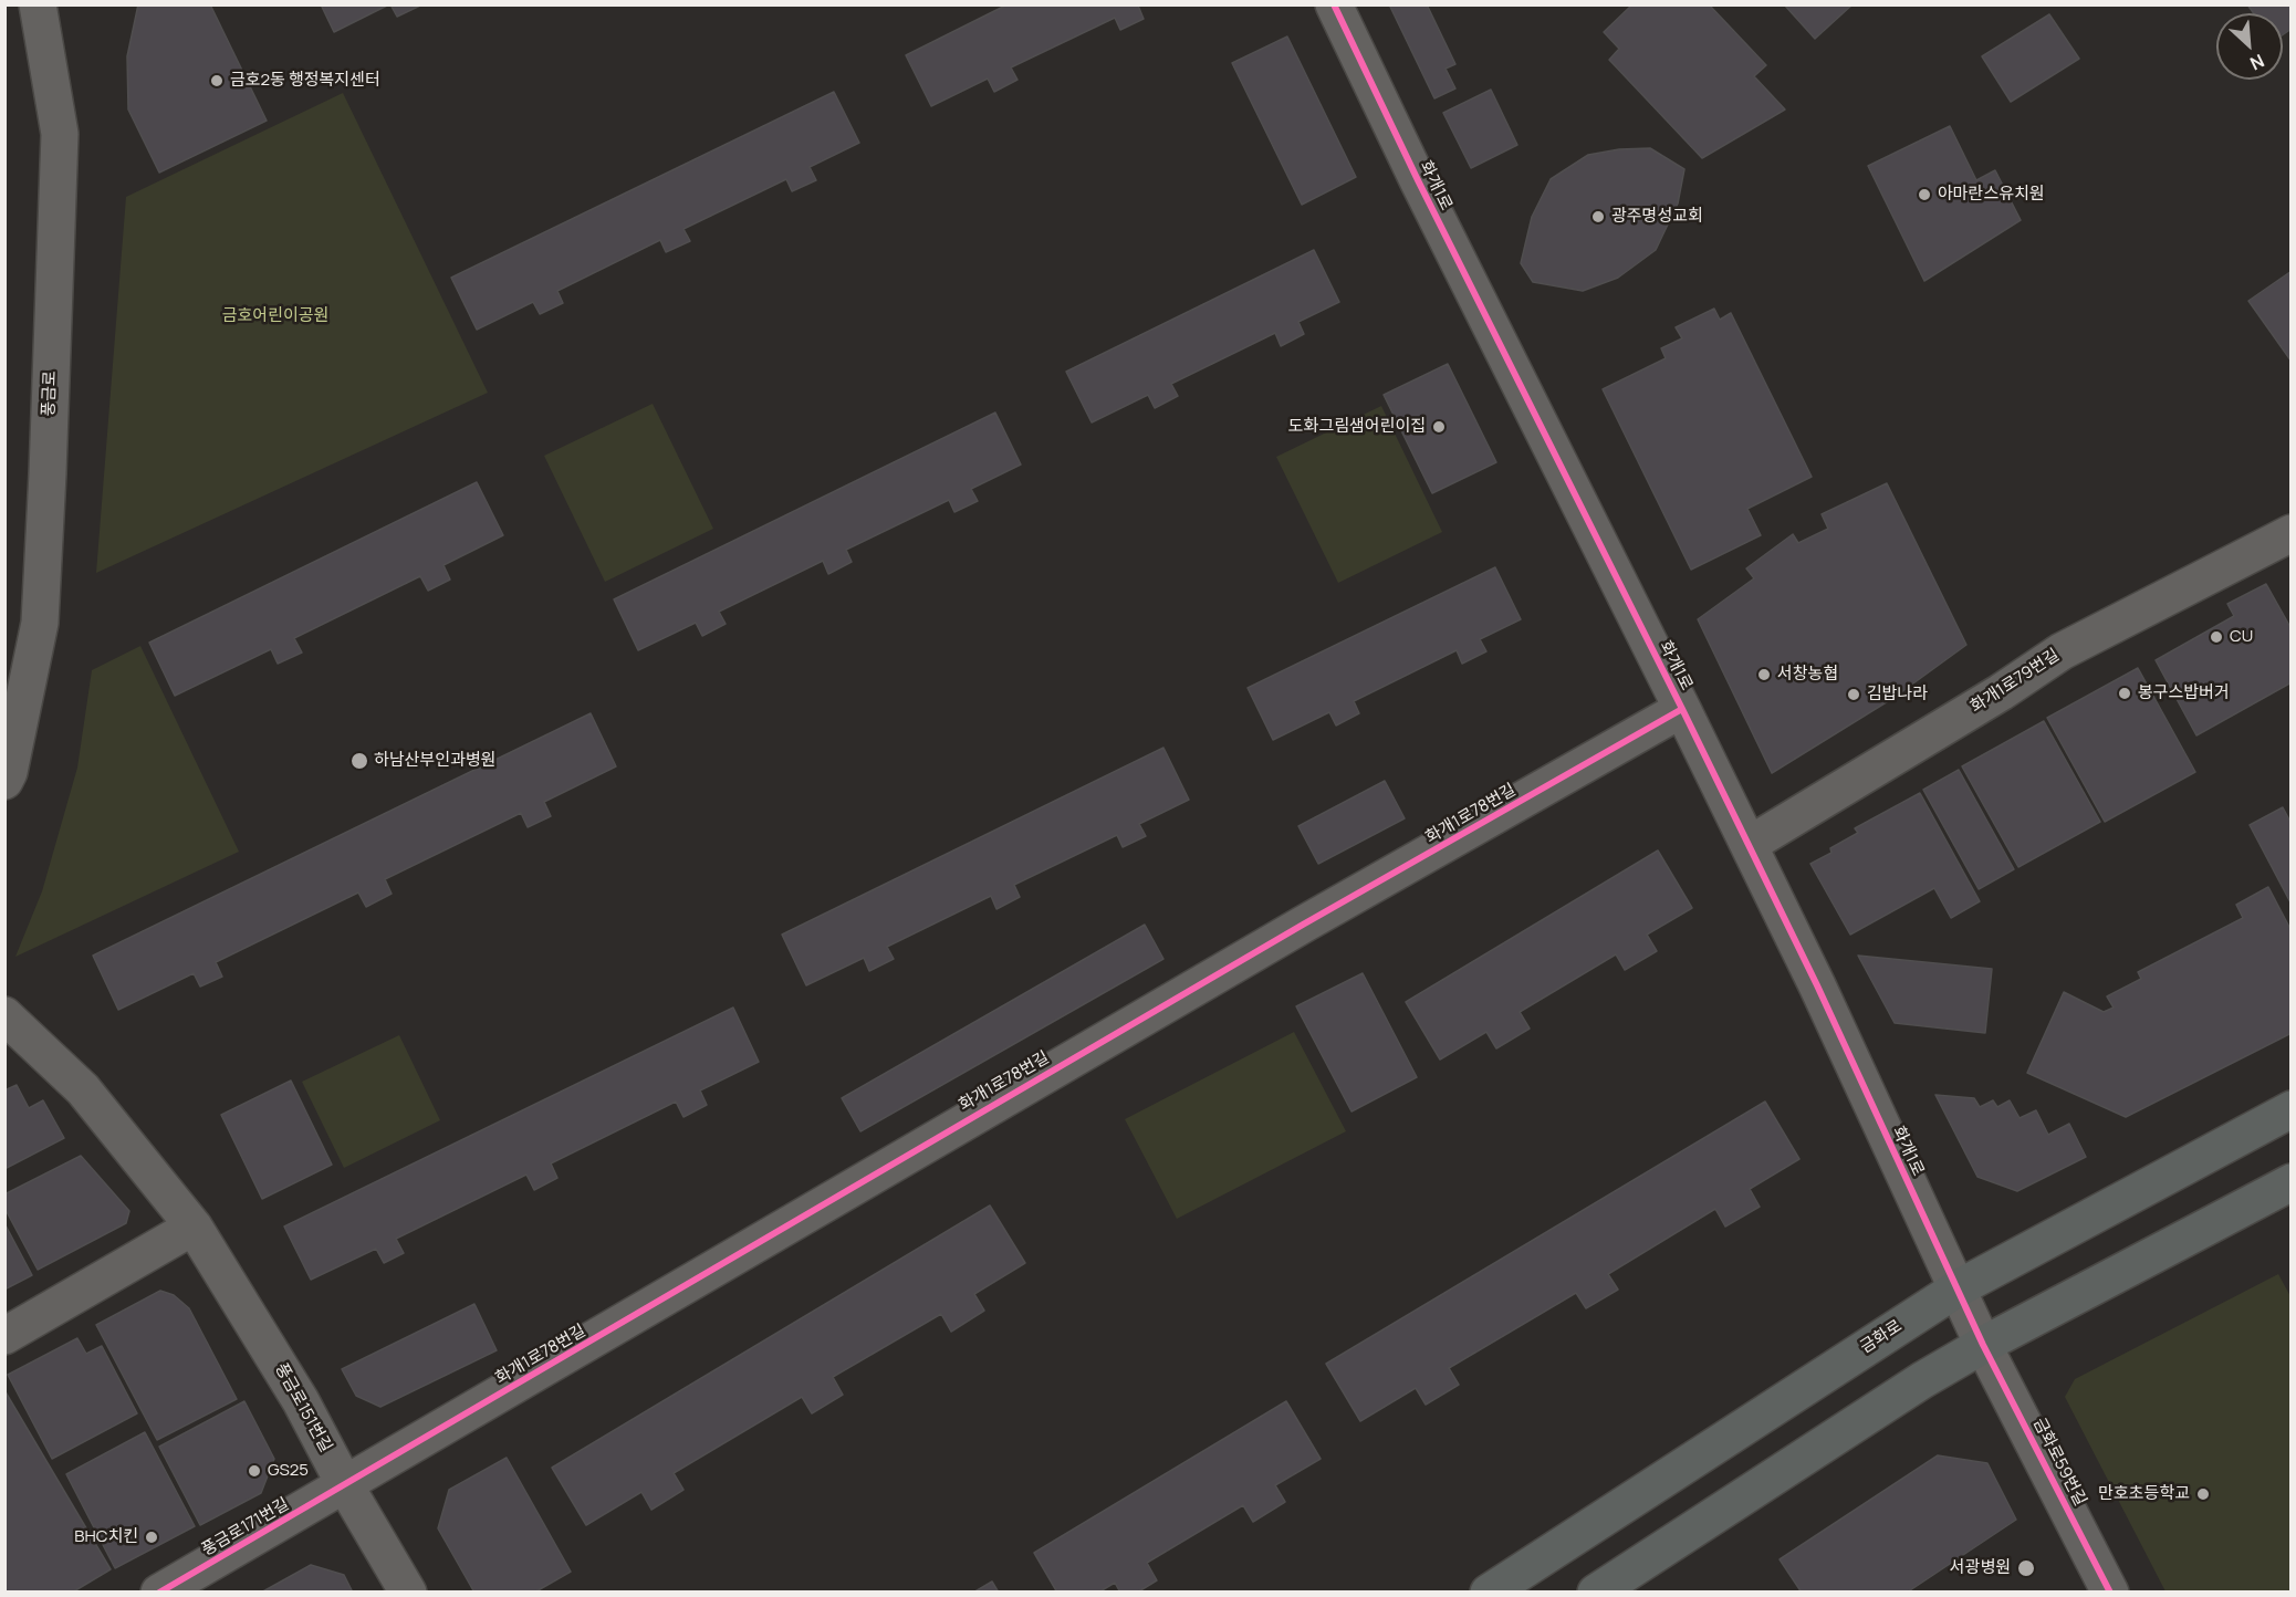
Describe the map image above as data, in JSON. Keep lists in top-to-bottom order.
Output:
{
  "streets": {
    "main road": ["금화로"],
    "street": [
      "화개1로",
      "풍금로",
      "화개1로79번길",
      "화개1로78번길",
      "풍금로151번길",
      "금화로59번길",
      "풍금로171번길"
    ]
  },
  "crossings": [
    ["화개1로", "화개1로79번길"],
    ["화개1로", "화개1로78번길"],
    ["화개1로", "금화로"],
    ["화개1로", "금화로59번길"],
    ["화개1로78번길", "풍금로151번길"],
    ["화개1로78번길", "풍금로171번길"],
    ["풍금로151번길", "풍금로171번길"]
  ],
  "parks": ["금호어린이공원"],
  "places": [
    "금호2동 행정복지센터",
    "아마란스유치원",
    "광주명성교회",
    "도화그림샘어린이집",
    "CU",
    "서창농협",
    "봉구스밥버거",
    "김밥나라",
    "하남산부인과병원",
    "GS25",
    "만호초등학교",
    "BHC치킨",
    "서광병원"
  ],
  "north": "bottom right"
}
